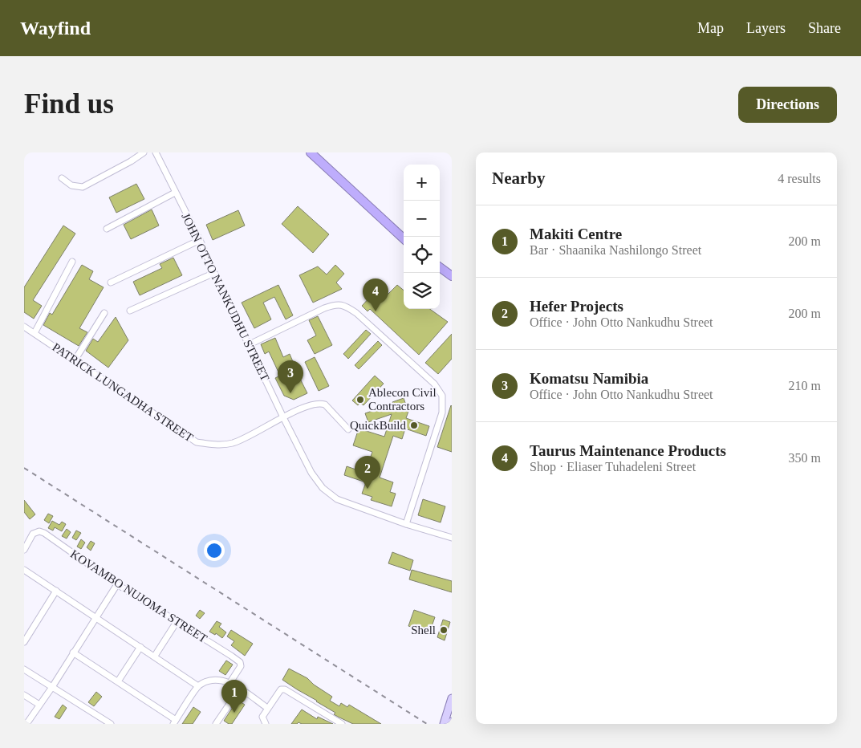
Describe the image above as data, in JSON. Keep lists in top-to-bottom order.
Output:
{
  "streets": {
    "street": ["JOHN OTTO NANKUDHU STREET", "PATRICK LUNGADHA STREET", "KOVAMBO NUJOMA STREET"]
  },
  "crossings": [
    ["JOHN OTTO NANKUDHU STREET", "PATRICK LUNGADHA STREET"]
  ],
  "places": ["Ablecon Civil Contractors", "QuickBuild", "Shell"],
  "page": {
    "header": "Wayfind",
    "nav": ["Map", "Layers", "Share"],
    "buttons": "Directions",
    "title": "Find us",
    "heading": ["Nearby", "4 results"],
    "map_buttons": ["+", "−"],
    "list": [
      {
        "mark": "1",
        "name": "Makiti Centre",
        "note": "Bar · Shaanika Nashilongo Street",
        "value": "200 m"
      },
      {
        "mark": "2",
        "name": "Hefer Projects",
        "note": "Office · John Otto Nankudhu Street",
        "value": "200 m"
      },
      {
        "mark": "3",
        "name": "Komatsu Namibia",
        "note": "Office · John Otto Nankudhu Street",
        "value": "210 m"
      },
      {
        "mark": "4",
        "name": "Taurus Maintenance Products",
        "note": "Shop · Eliaser Tuhadeleni Street",
        "value": "350 m"
      }
    ],
    "pins": [
      "4",
      "3",
      "2",
      "1"
    ]
  }
}
